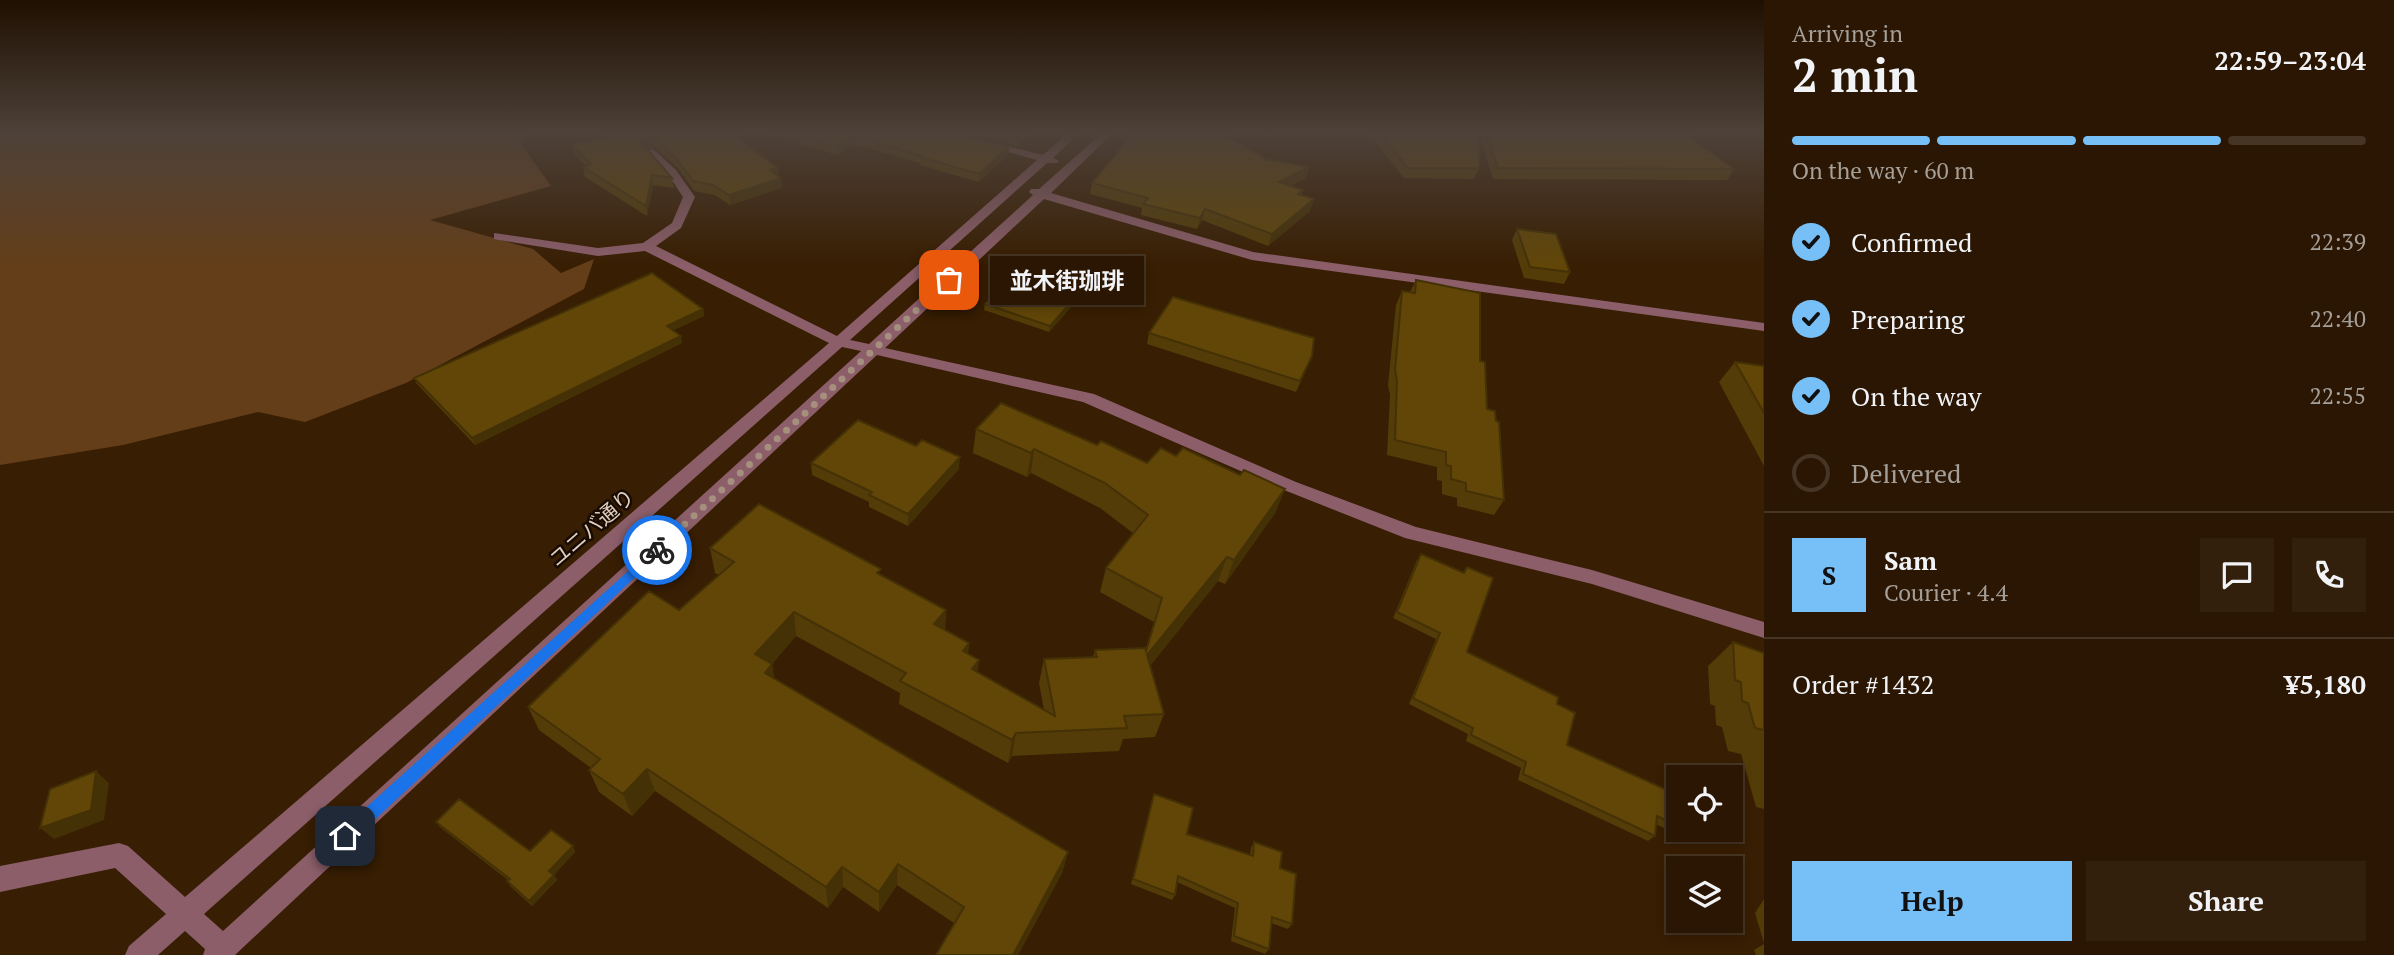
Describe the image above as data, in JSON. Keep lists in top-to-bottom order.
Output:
{
  "streets": {
    "street": ["ユニバ通り"]
  },
  "places": ["並木街珈琲"],
  "page": {
    "heading": ["2 min", "Arriving in", "22:59–23:04"],
    "panel": [
      "Sam",
      "Courier · 4.4",
      "Order #1432",
      "¥5,180"
    ],
    "bar": "On the way · 60 m",
    "list": [
      ["Confirmed", "22:39"],
      ["Preparing", "22:40"],
      ["On the way", "22:55"],
      "Delivered"
    ],
    "bubble": "並木街珈琲",
    "round": "S",
    "buttons": ["Help", "Share"]
  }
}
